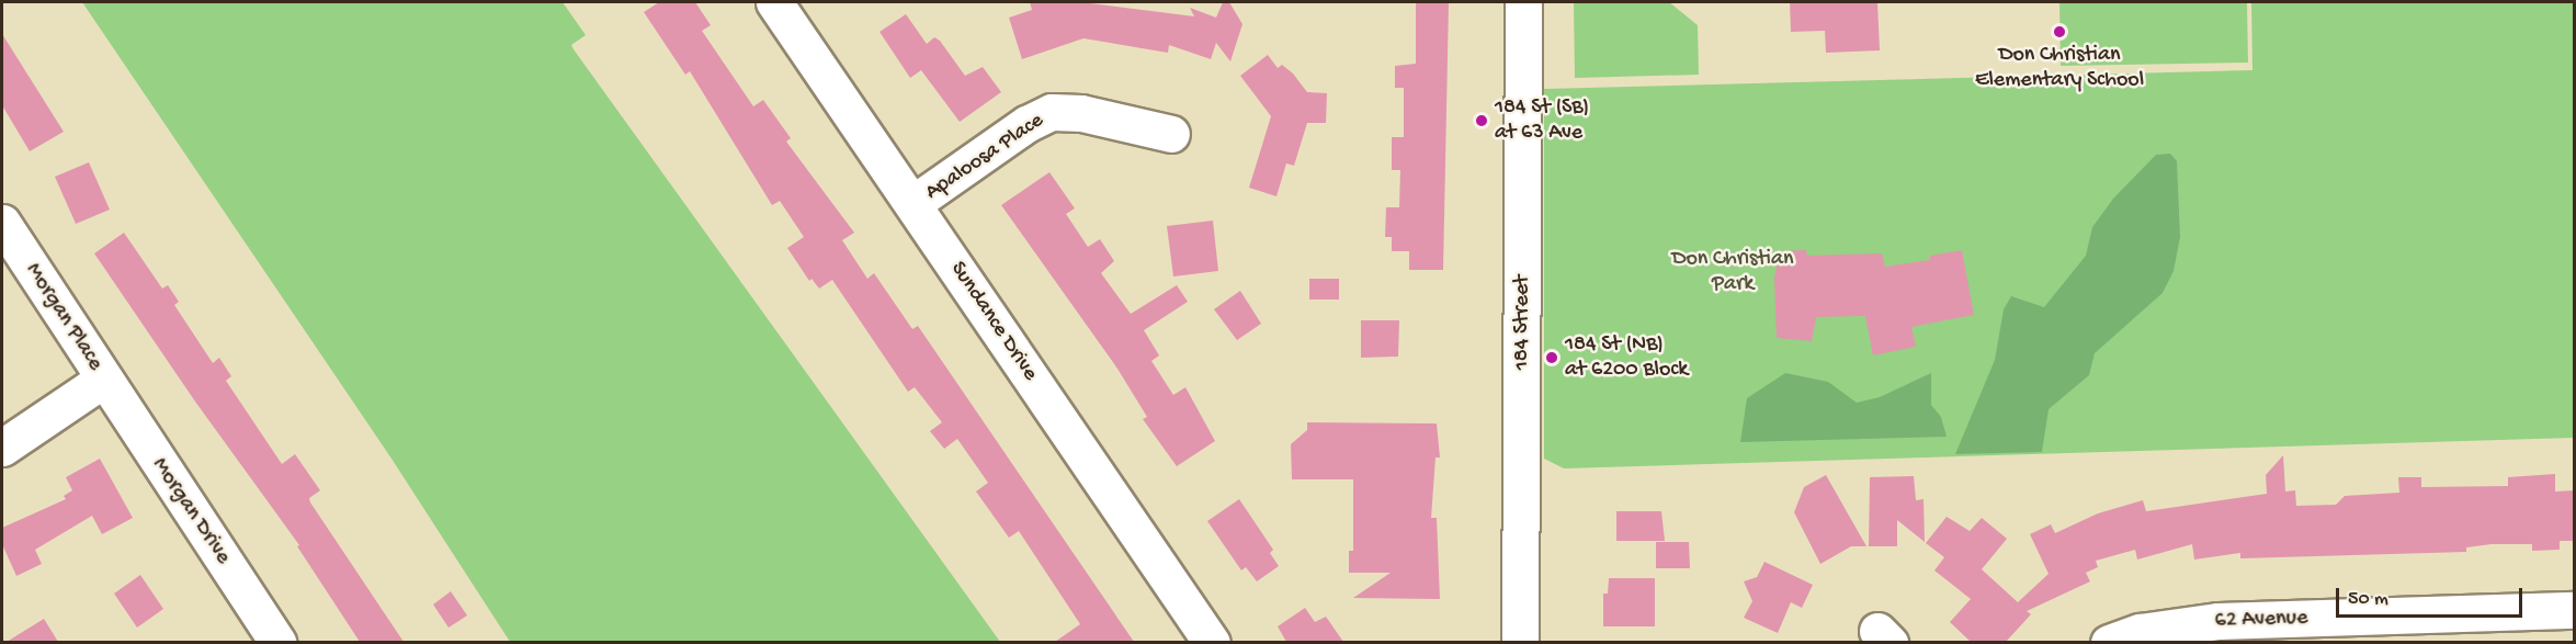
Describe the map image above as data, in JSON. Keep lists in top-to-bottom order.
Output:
{
  "streets": {
    "street": [
      "Apaloosa Place",
      "Morgan Place",
      "Sundance Drive",
      "184 Street",
      "Morgan Drive",
      "62 Avenue"
    ]
  },
  "crossings": [
    ["Apaloosa Place", "Sundance Drive"],
    ["Morgan Place", "Morgan Drive"]
  ],
  "parks": ["Don Christian Park"],
  "places": ["Don Christian Elementary School", "184 St (SB) at 63 Ave", "184 St (NB) at 6200 Block"],
  "scale_bar": "50 m"
}
